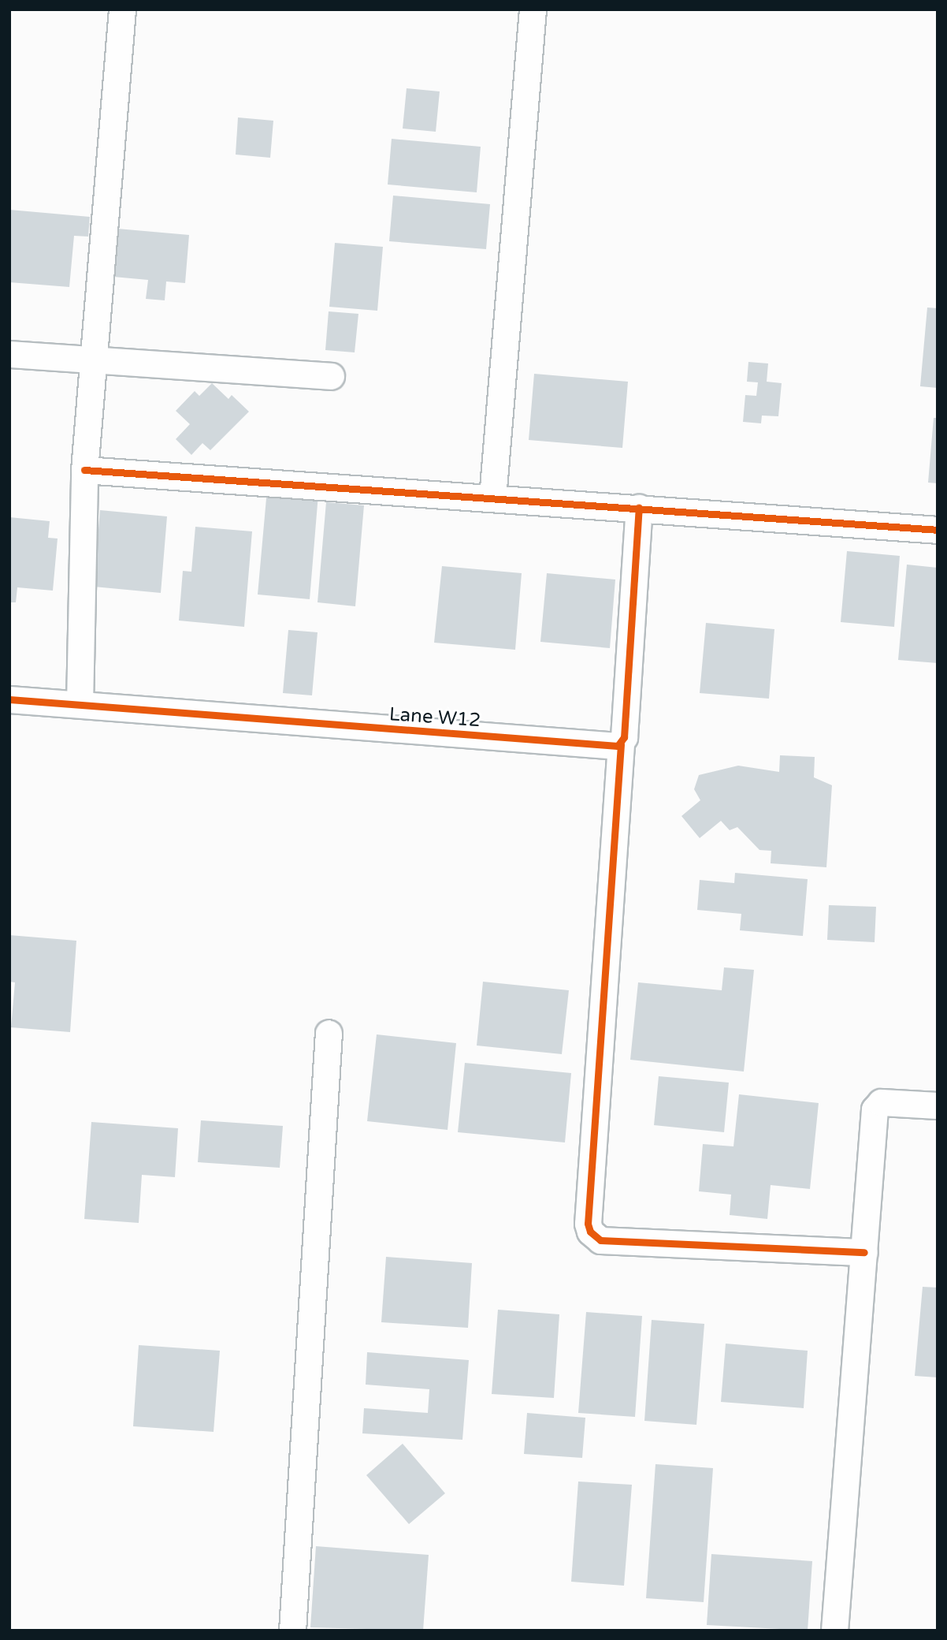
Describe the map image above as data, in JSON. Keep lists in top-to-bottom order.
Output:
{
  "streets": {
    "street": ["Lane W12"]
  }
}
